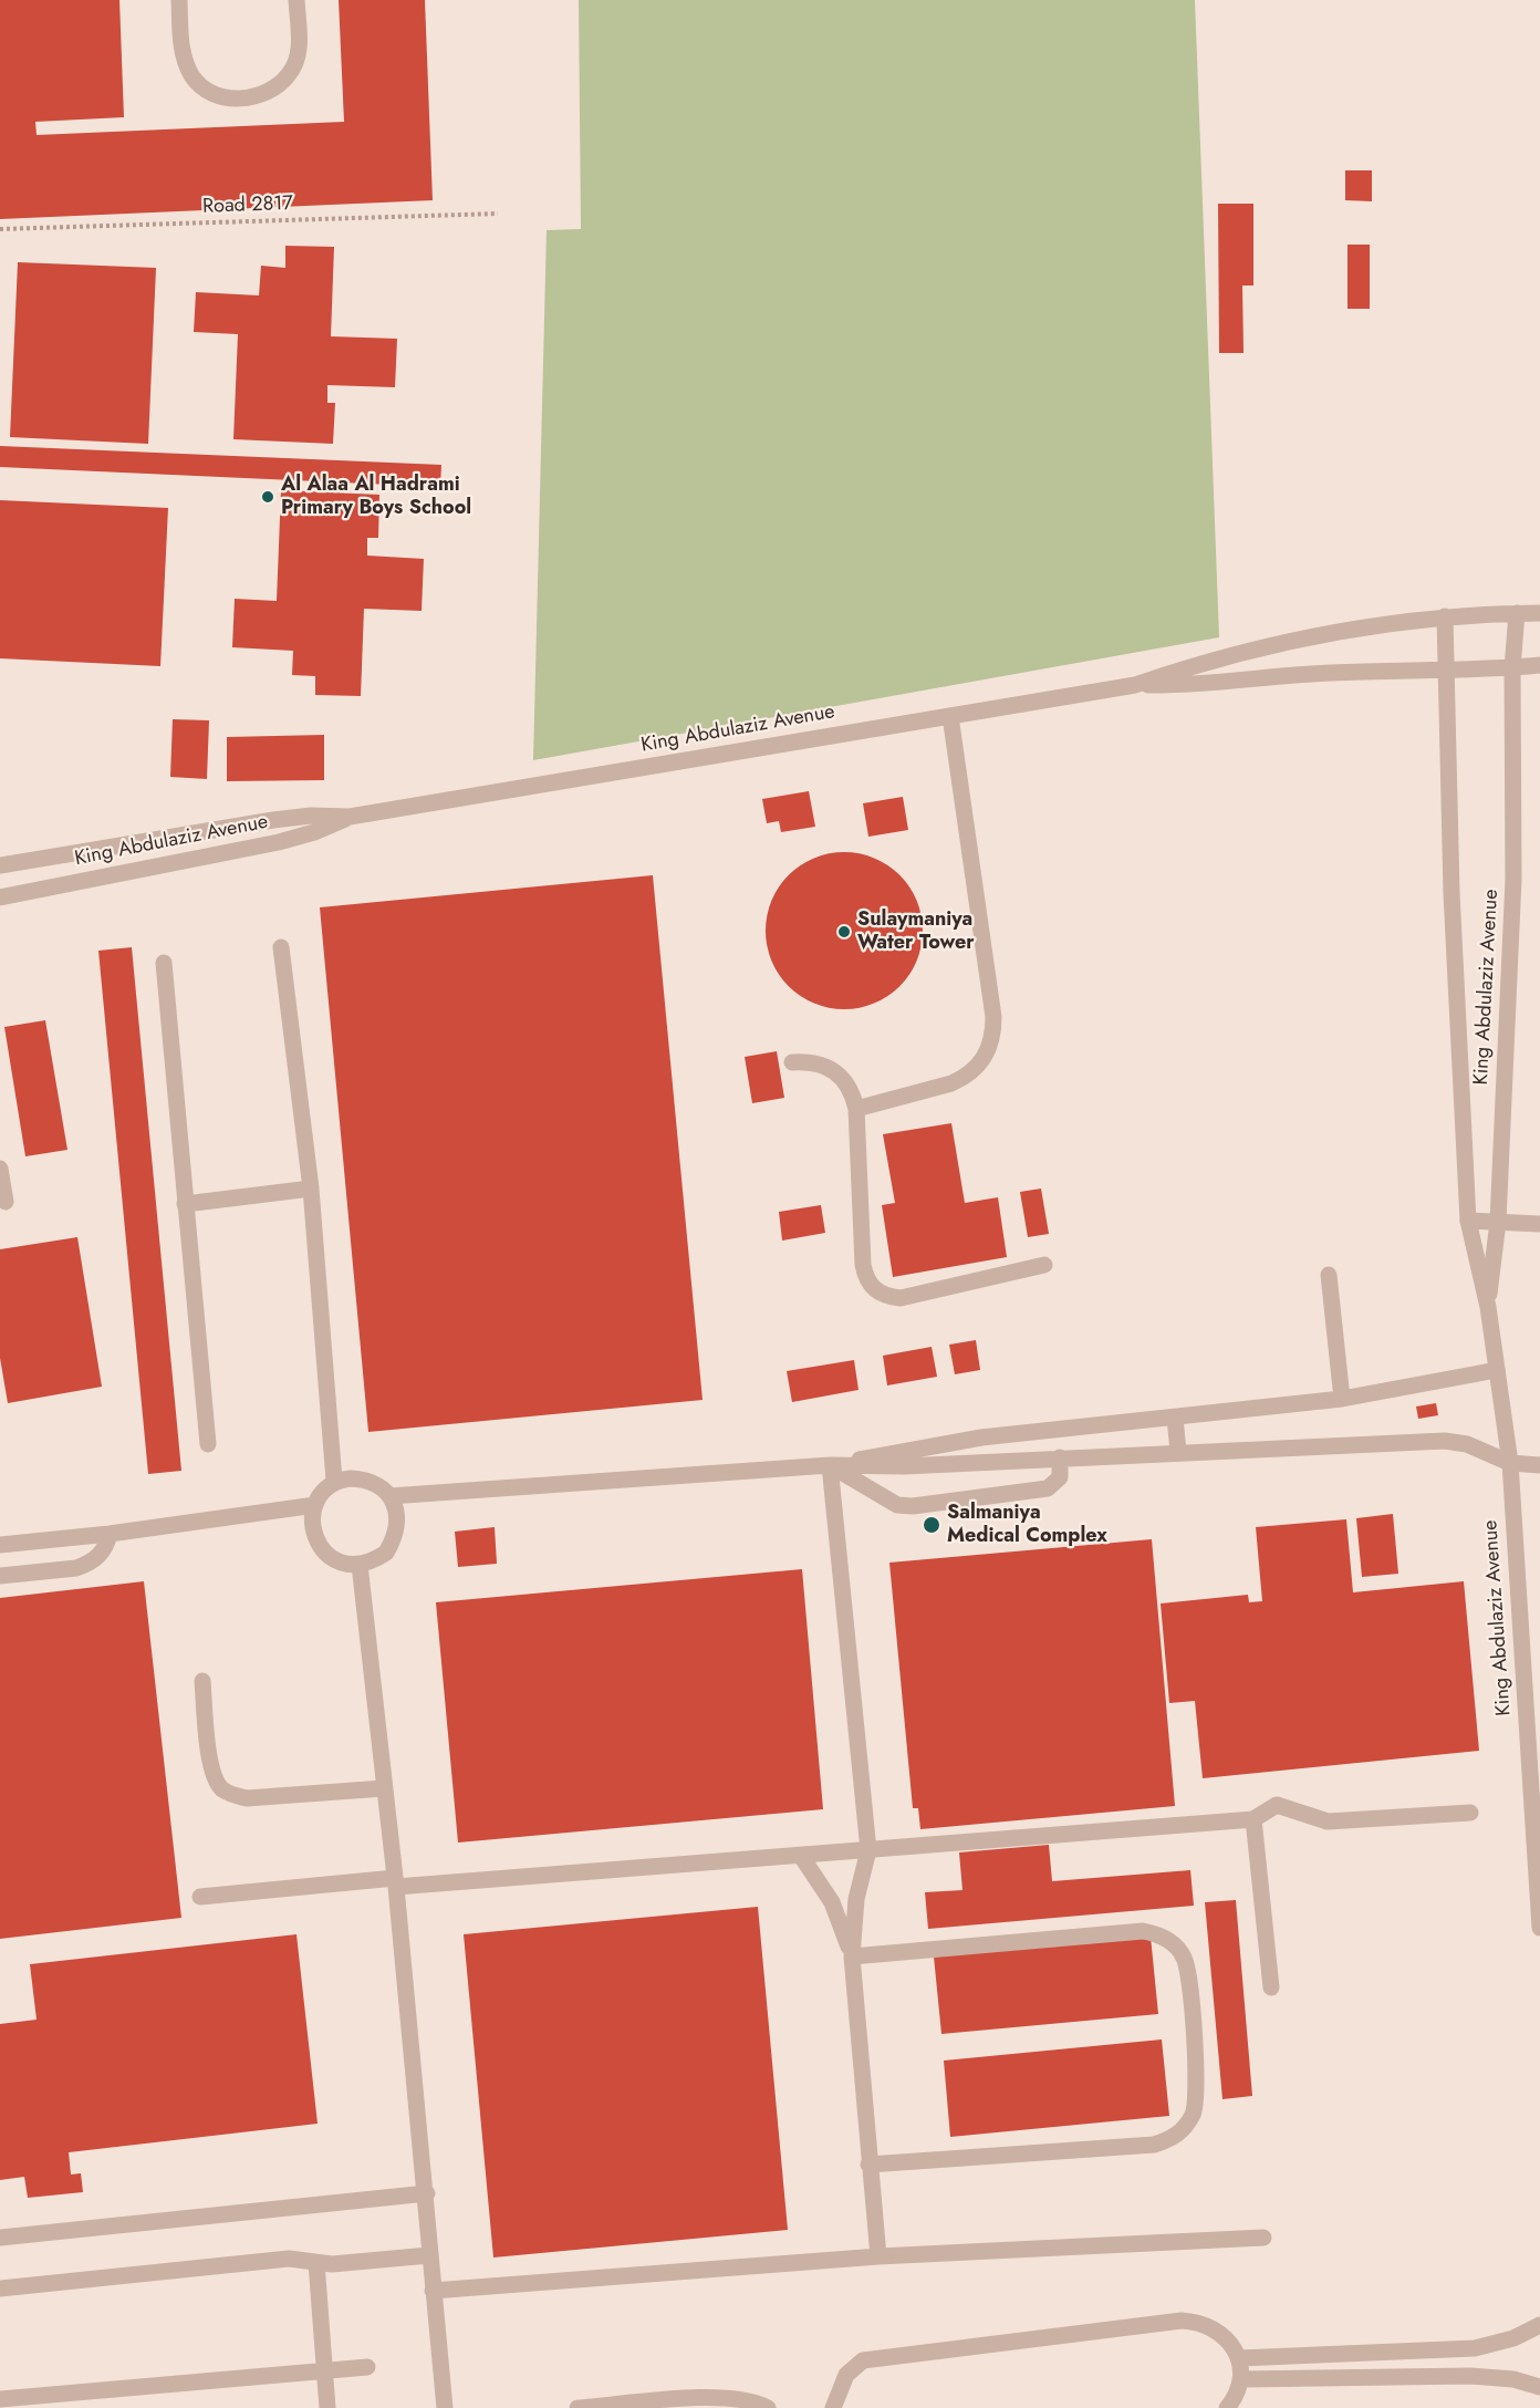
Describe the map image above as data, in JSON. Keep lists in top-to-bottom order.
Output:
{
  "streets": {
    "street": ["King Abdulaziz Avenue"],
    "path": ["Road 2817"]
  },
  "places": ["Al Alaa Al Hadrami Primary Boys School", "Sulaymaniya Water Tower", "Salmaniya Medical Complex"]
}
